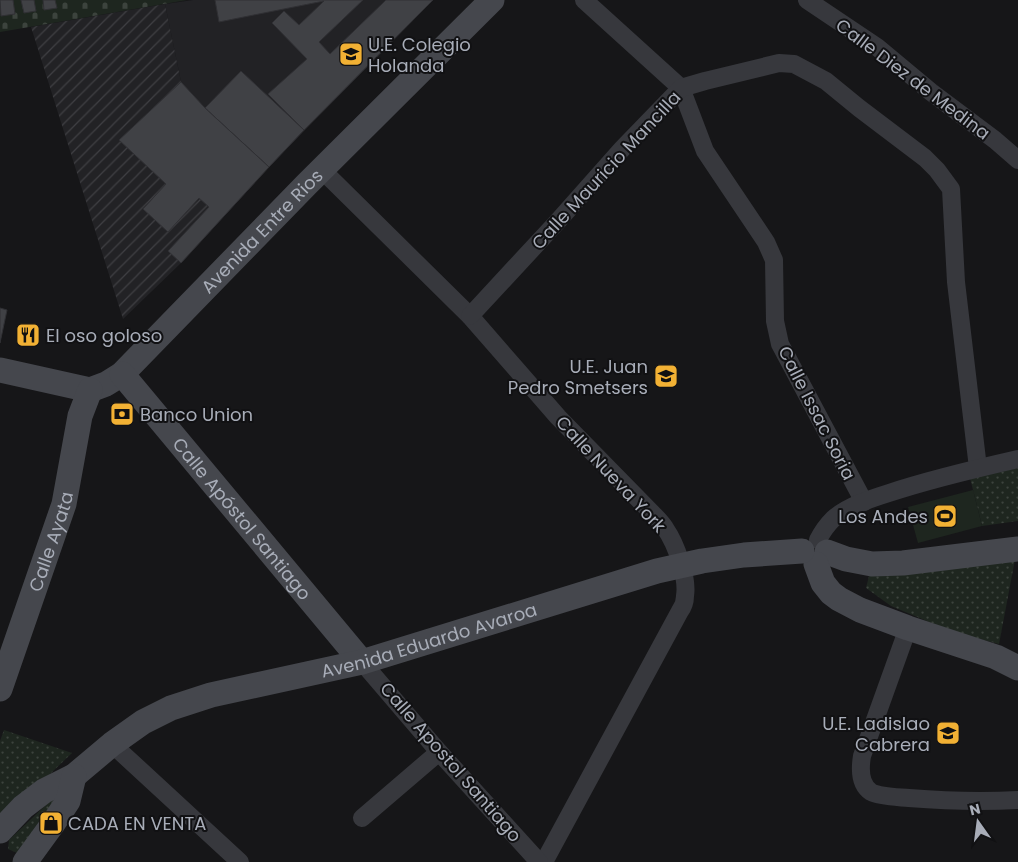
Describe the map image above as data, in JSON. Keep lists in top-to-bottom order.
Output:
{
  "streets": {
    "street": [
      "Calle Diez de Medina",
      "Calle Mauricio Mancilla",
      "Avenida Entre Rios",
      "Calle Issac Soria",
      "Calle Nueva York",
      "Calle Apóstol Santiago",
      "Calle Ayata",
      "Avenida Eduardo Avaroa",
      "Calle Apostol Santiago"
    ]
  },
  "crossings": [
    ["Calle Mauricio Mancilla", "Calle Issac Soria"],
    ["Calle Mauricio Mancilla", "Calle Nueva York"],
    ["Avenida Entre Rios", "Calle Nueva York"],
    ["Avenida Entre Rios", "Calle Apóstol Santiago"],
    ["Avenida Entre Rios", "Calle Ayata"],
    ["Calle Nueva York", "Avenida Eduardo Avaroa"],
    ["Calle Apóstol Santiago", "Avenida Eduardo Avaroa"],
    ["Calle Apóstol Santiago", "Calle Apostol Santiago"],
    ["Avenida Eduardo Avaroa", "Calle Apostol Santiago"]
  ],
  "places": {
    "school or university": ["U.E. Colegio Holanda", "U.E. Juan Pedro Smetsers", "U.E. Ladislao Cabrera"],
    "restaurant": ["El oso goloso"],
    "bank": ["Banco Union"],
    "sports": ["Los Andes"],
    "shop": ["CADA EN VENTA"]
  },
  "north": "top"
}
